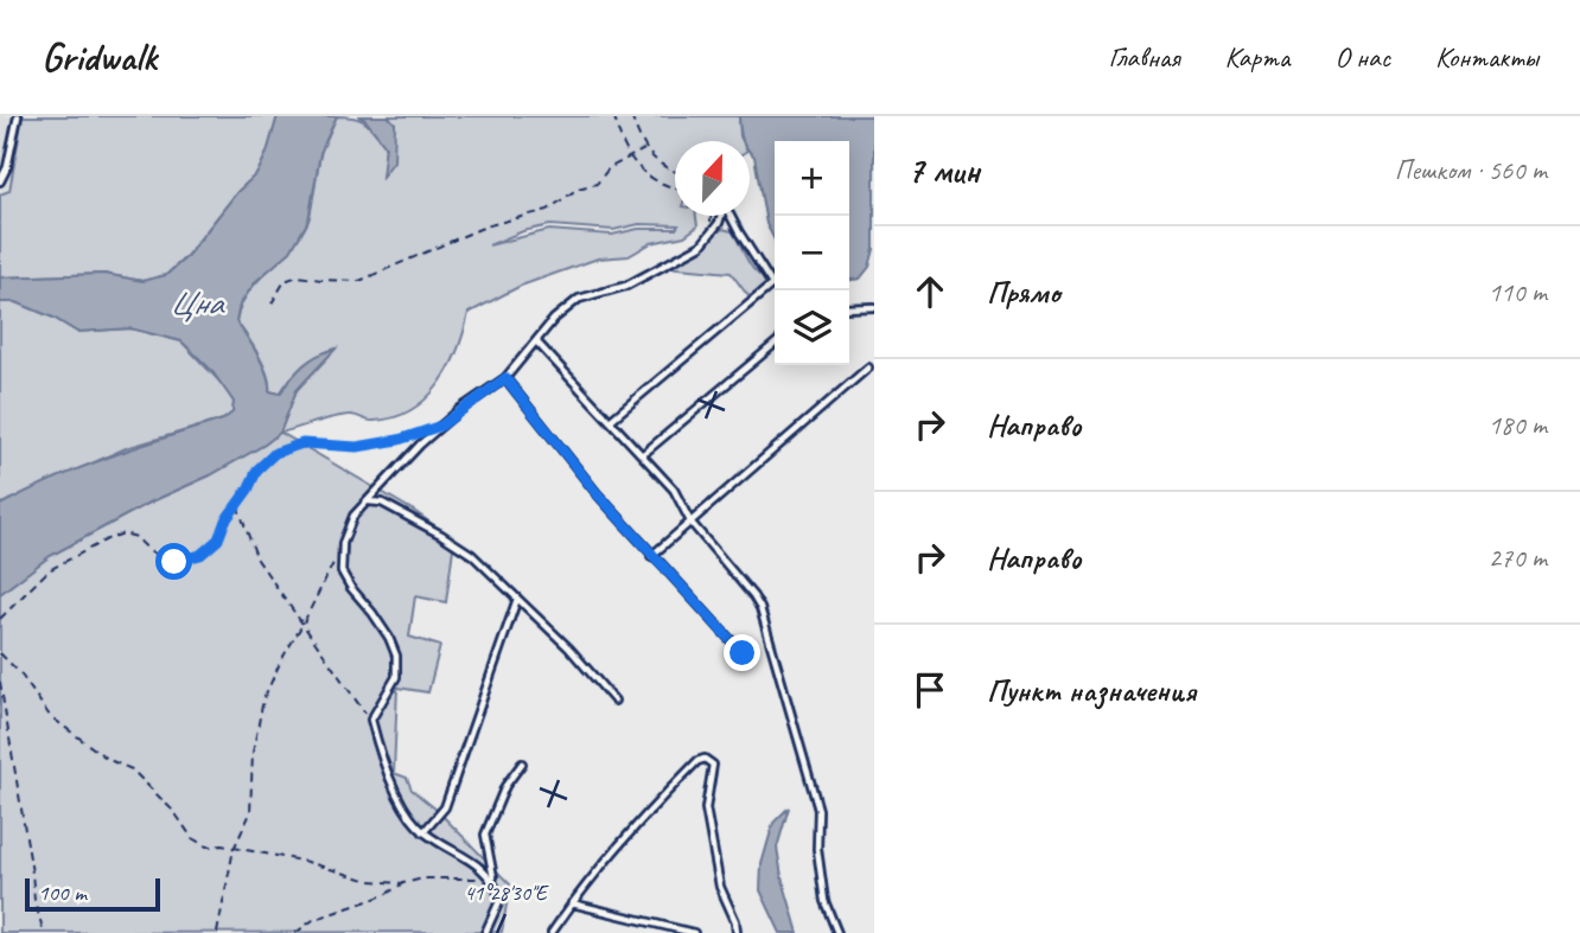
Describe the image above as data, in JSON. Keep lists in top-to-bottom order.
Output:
{
  "water": ["Цна"],
  "scale_bar": "100 m",
  "north": "top",
  "page": {
    "header": "Gridwalk",
    "nav": [
      "Главная",
      "Карта",
      "О нас",
      "Контакты"
    ],
    "heading": ["7 мин", "Пешком · 560 m"],
    "map_buttons": ["+", "−"],
    "list": [
      ["Прямо", "110 m"],
      ["Направо", "180 m"],
      ["Направо", "270 m"],
      "Пункт назначения"
    ],
    "scale": "100 m"
  },
  "coordinates": ["41°28'30\"E"]
}
